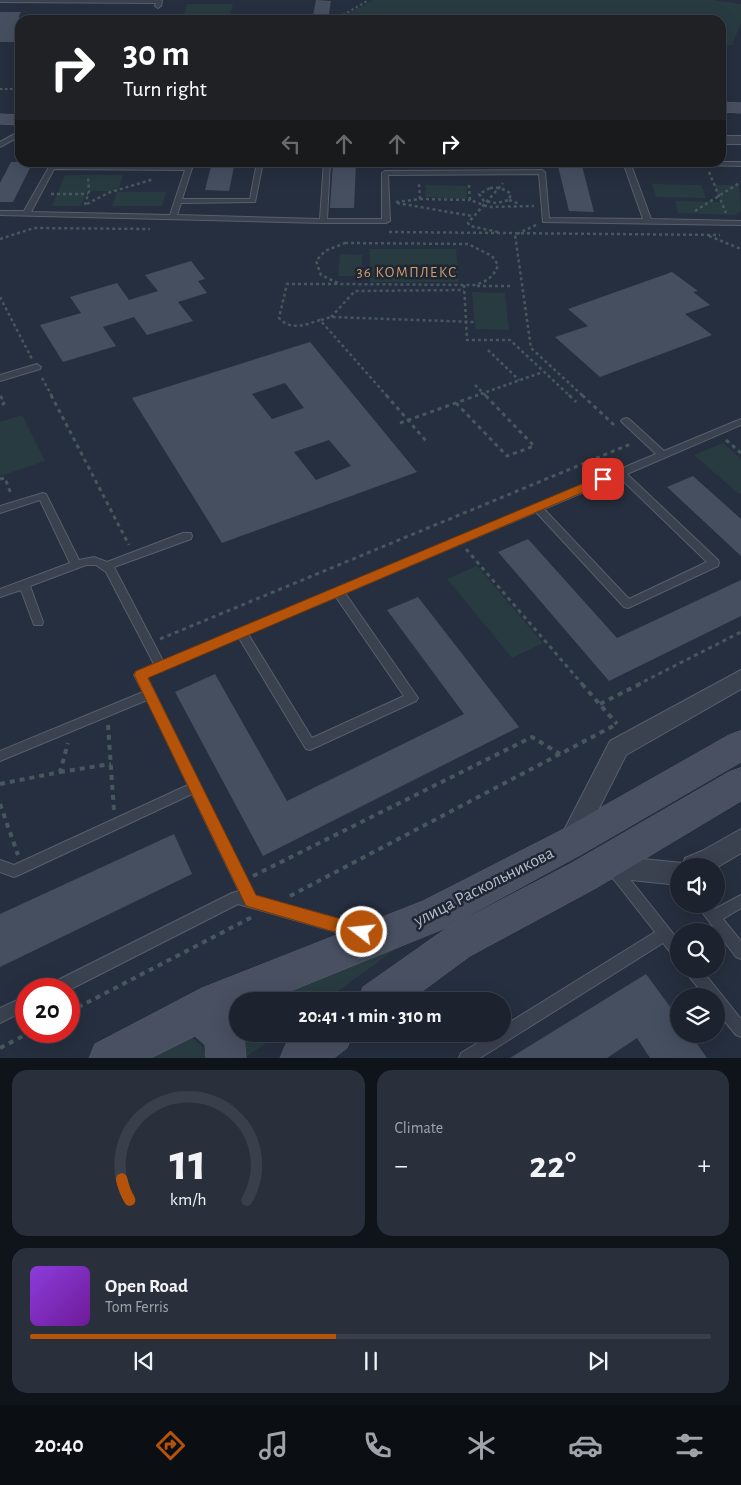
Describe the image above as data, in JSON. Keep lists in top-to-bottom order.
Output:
{
  "streets": {
    "street": ["улица Раскольникова"]
  },
  "districts": ["36 КОМПЛЕКС"],
  "page": {
    "turn": ["30 m", "Turn right"],
    "limit": "20",
    "trip": "20:41 · 1 min · 310 m",
    "tile": "Climate",
    "heat": ["−", "22°", "+"],
    "song": ["Open Road", "Tom Ferris"],
    "tabs": "20:40",
    "gauge": ["11", "km/h"]
  }
}
